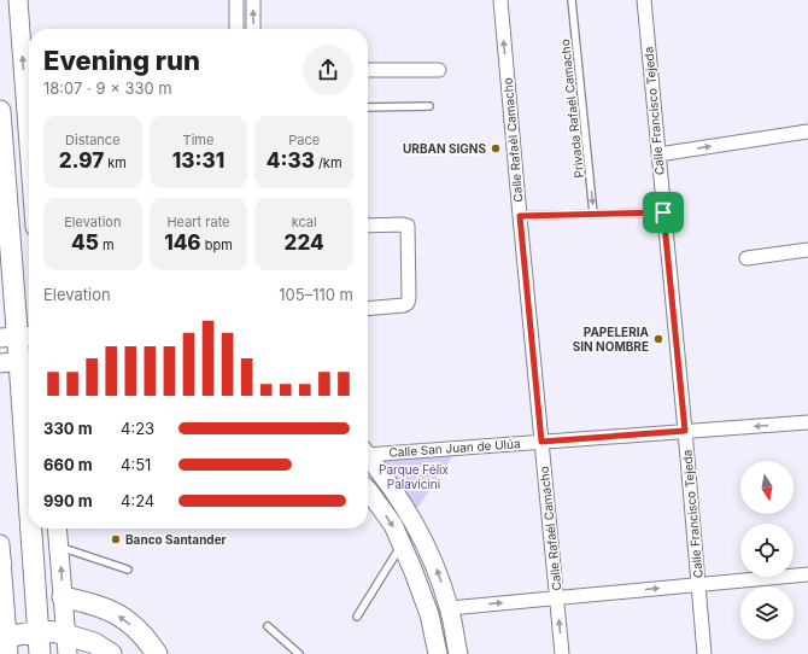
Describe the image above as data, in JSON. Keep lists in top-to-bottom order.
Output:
{
  "streets": {
    "street": ["Calle Francisco Tejeda", "Calle Rafaél Camacho", "Calle San Juan de Ulúa"],
    "lane": ["Privada Rafaél Camacho"]
  },
  "crossings": [
    ["Calle Francisco Tejeda", "Calle San Juan de Ulúa"],
    ["Calle Rafaél Camacho", "Calle San Juan de Ulúa"]
  ],
  "one_way": ["Privada Rafaél Camacho", "Calle Rafaél Camacho"],
  "parks": ["Parque Félix Palavicini"],
  "places": ["URBAN SIGNS", "PAPELERIA SIN NOMBRE", "Banco Santander"],
  "north": "bottom",
  "page": {
    "heading": ["Evening run", "18:07 · 9 × 330 m"],
    "stats": [
      ["Distance", "2.97 km"],
      ["Time", "13:31"],
      ["Pace", "4:33 /km"],
      ["Elevation", "45 m"],
      ["Heart rate", "146 bpm"],
      ["kcal", "224"]
    ],
    "chart": ["Elevation", "105–110 m"],
    "list": [
      {
        "name": "330 m",
        "note": "4:23"
      },
      {
        "name": "660 m",
        "note": "4:51"
      },
      {
        "name": "990 m",
        "note": "4:24"
      }
    ]
  }
}
